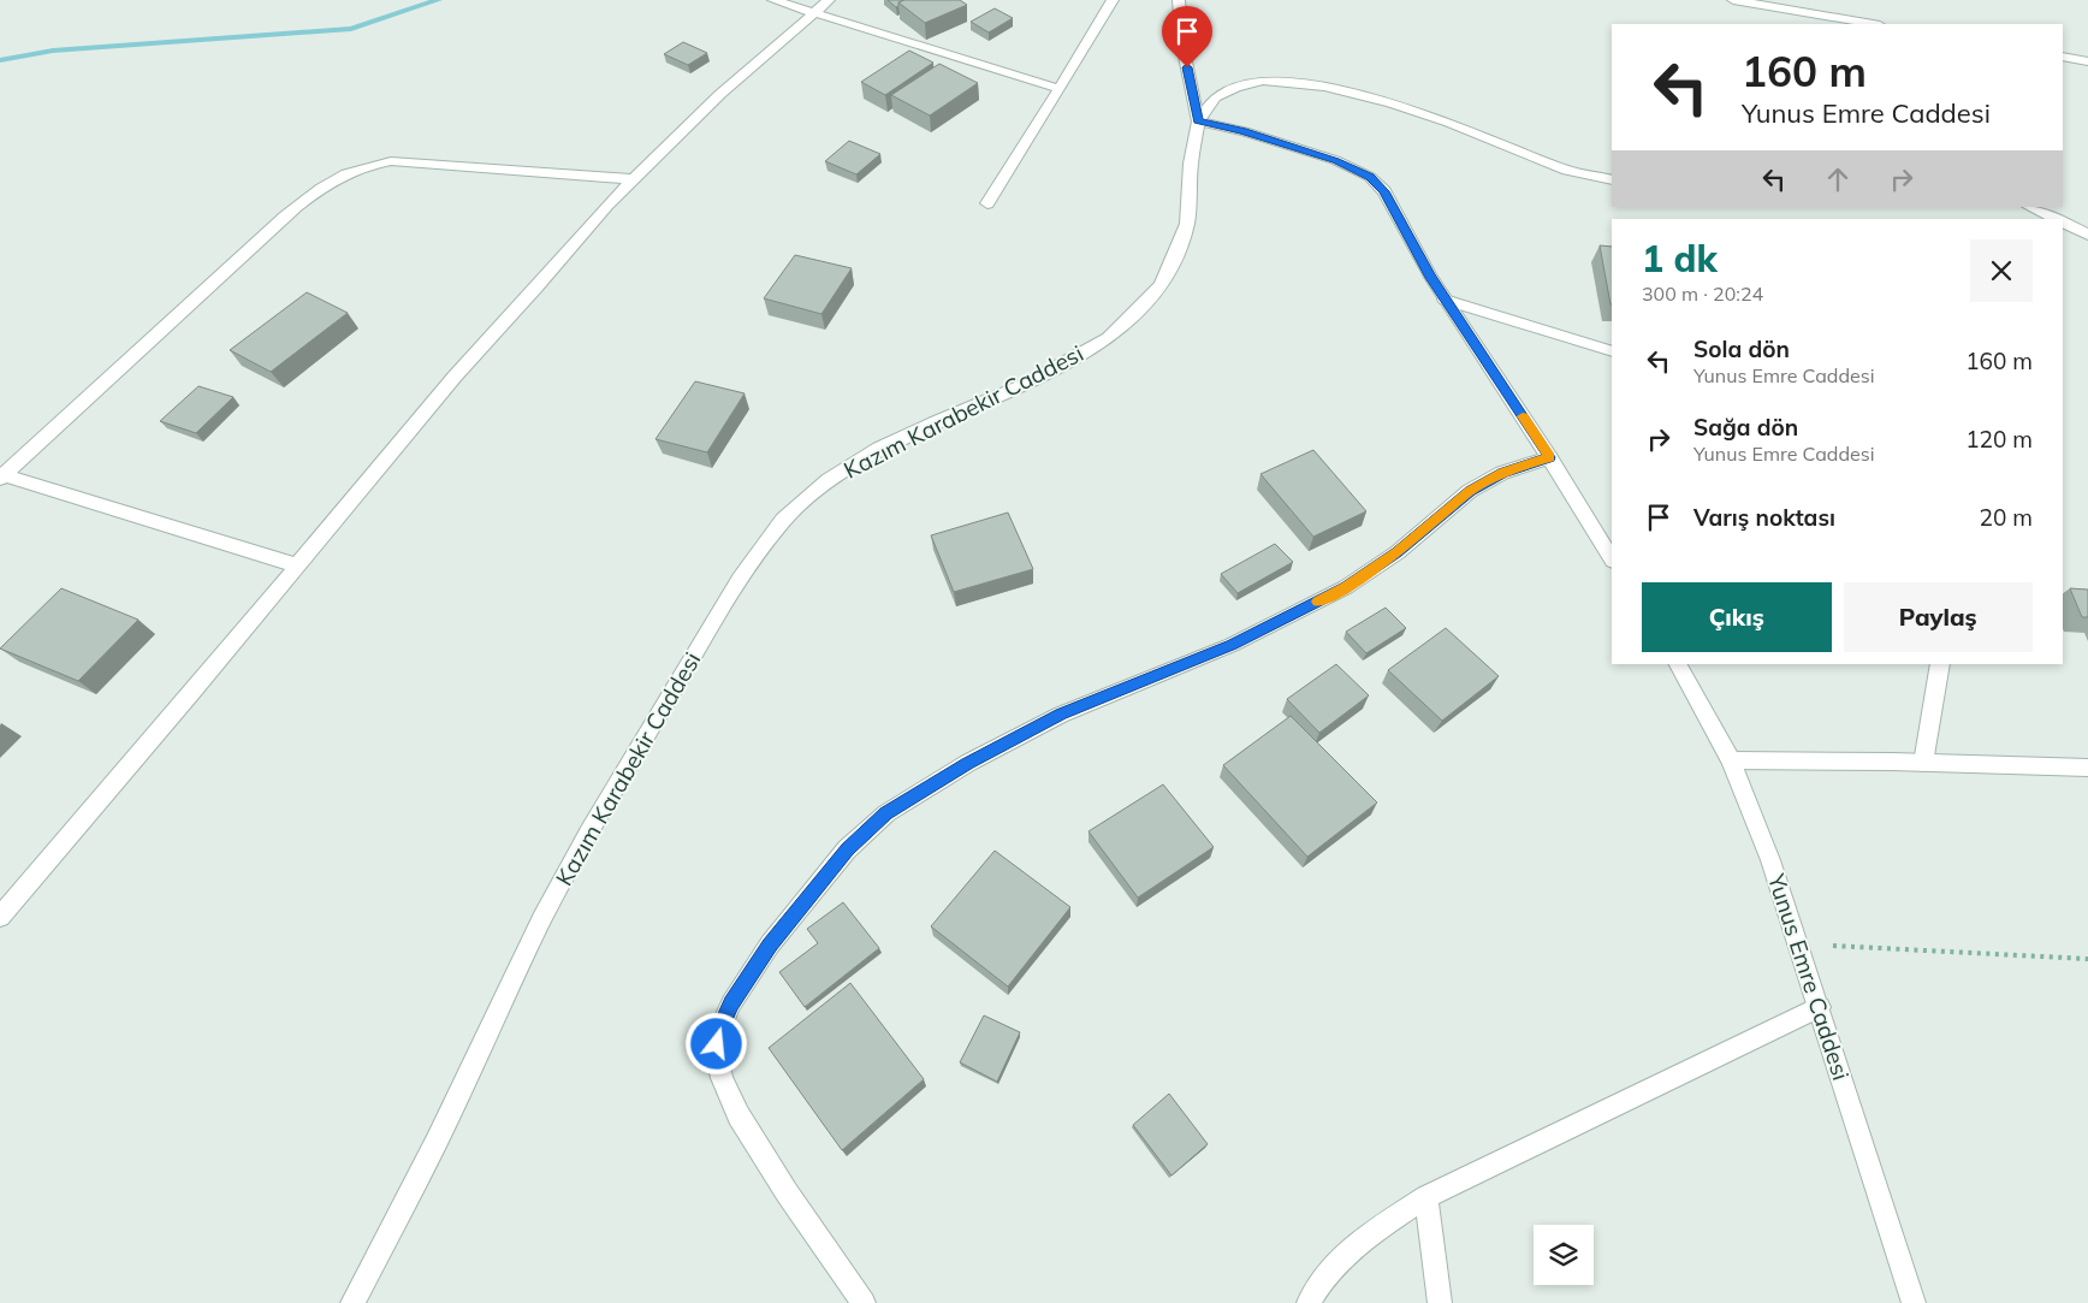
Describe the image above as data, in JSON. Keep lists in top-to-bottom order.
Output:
{
  "streets": {
    "street": ["Kazım Karabekir Caddesi", "Yunus Emre Caddesi"]
  },
  "page": {
    "turn": ["160 m", "Yunus Emre Caddesi"],
    "heading": ["1 dk", "300 m · 20:24"],
    "list": [
      {
        "name": "Sola dön",
        "note": "Yunus Emre Caddesi",
        "value": "160 m"
      },
      {
        "name": "Sağa dön",
        "note": "Yunus Emre Caddesi",
        "value": "120 m"
      },
      {
        "name": "Varış noktası",
        "value": "20 m"
      }
    ],
    "buttons": ["Çıkış", "Paylaş"]
  }
}
